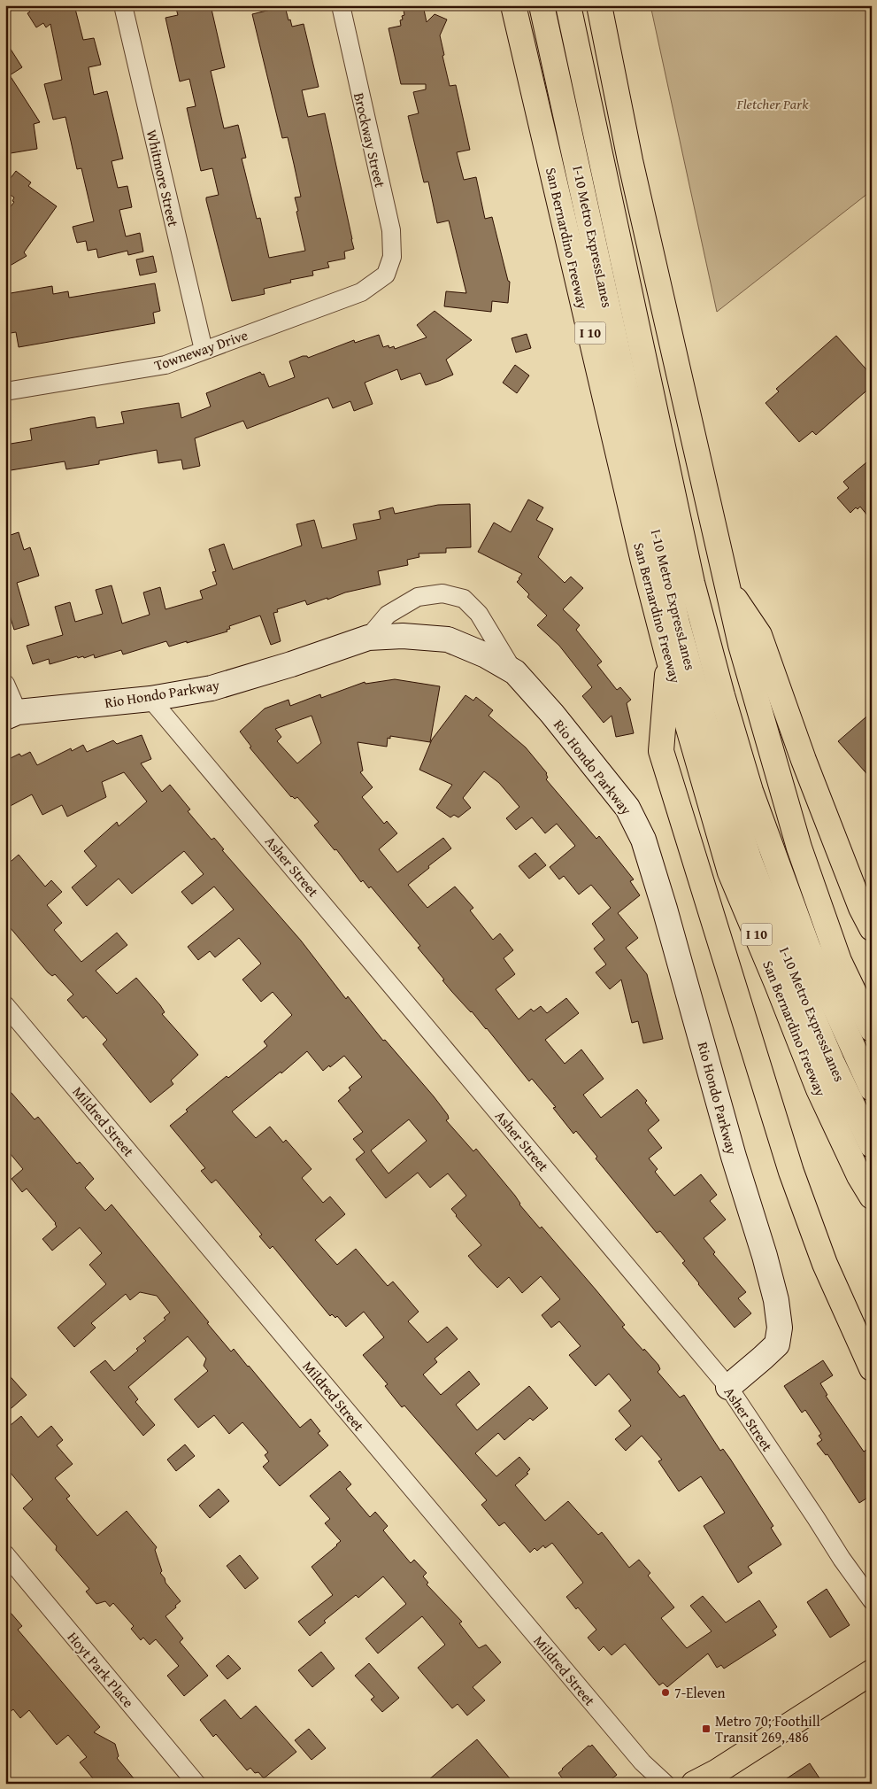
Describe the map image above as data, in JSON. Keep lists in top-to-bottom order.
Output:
{
  "streets": {
    "main road": ["I-10 Metro ExpressLanes", "San Bernardino Freeway", "I 10"],
    "street": [
      "Brockway Street",
      "Whitmore Street",
      "Towneway Drive",
      "Rio Hondo Parkway",
      "Asher Street",
      "Mildred Street",
      "Hoyt Park Place"
    ]
  },
  "crossings": [
    ["Brockway Street", "Towneway Drive"],
    ["Whitmore Street", "Towneway Drive"],
    ["Rio Hondo Parkway", "Asher Street"]
  ],
  "parks": ["Fletcher Park"],
  "places": {
    "other": ["7-Eleven"],
    "transit": ["Metro 70; Foothill Transit 269, 486"]
  }
}
